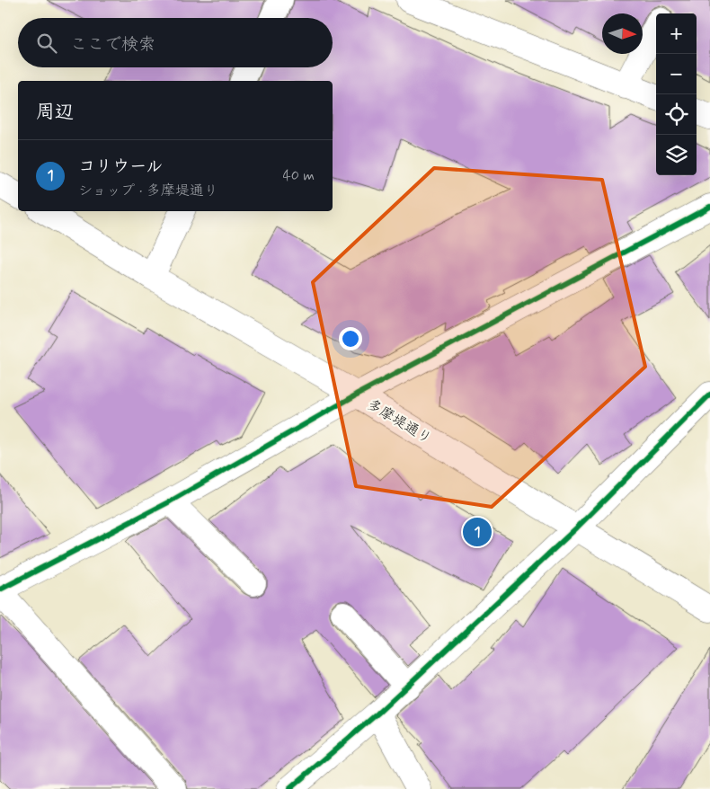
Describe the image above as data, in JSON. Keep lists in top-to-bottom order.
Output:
{
  "streets": {
    "street": ["多摩堤通り"]
  },
  "north": "right",
  "page": {
    "map_buttons": ["+", "−"],
    "search": "ここで検索",
    "heading": "周辺",
    "list": [
      {
        "mark": "1",
        "name": "コリウール",
        "note": "ショップ · 多摩堤通り",
        "value": "40 m"
      }
    ],
    "pins": "1"
  }
}
